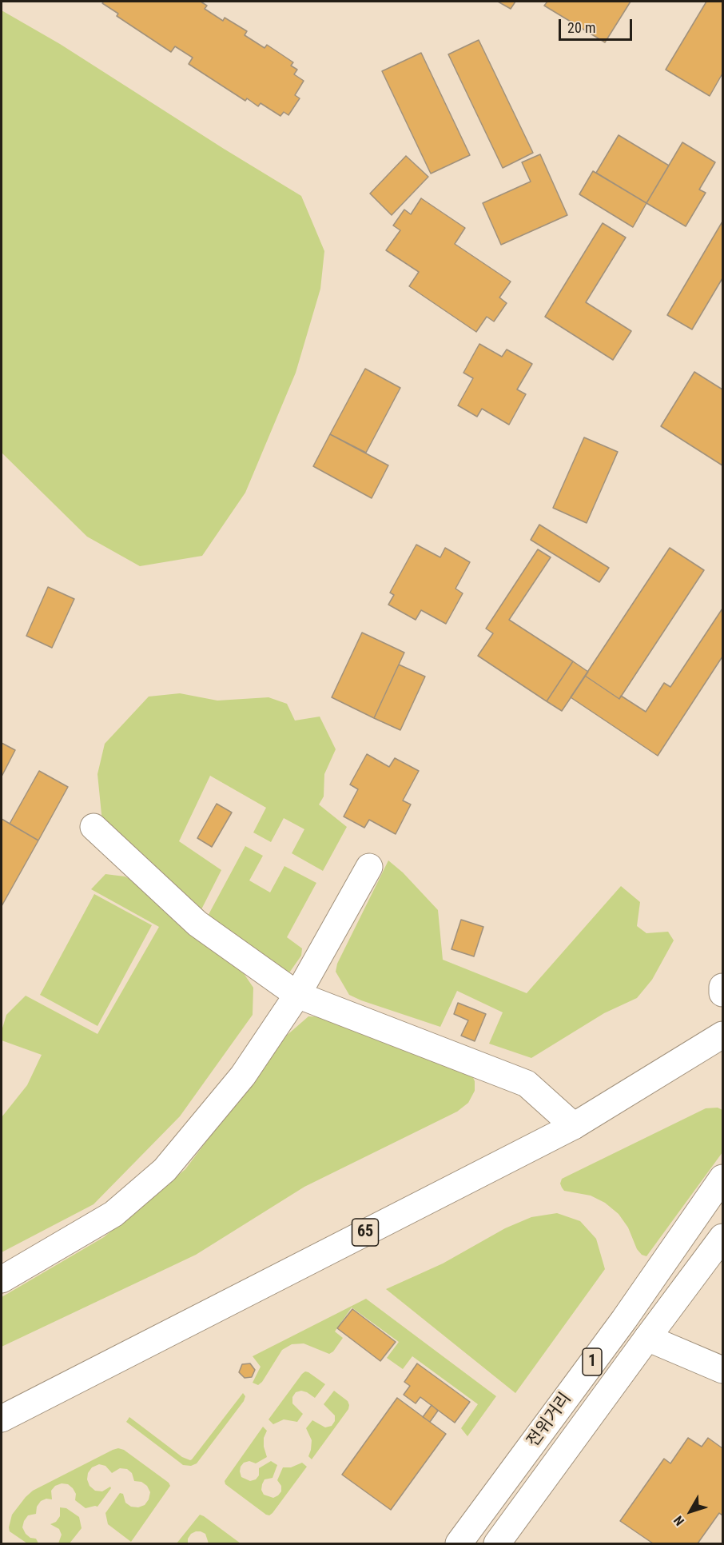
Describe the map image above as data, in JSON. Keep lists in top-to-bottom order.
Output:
{
  "streets": {
    "main road": ["65", "1", "전위거리"]
  },
  "scale_bar": "20 m",
  "north": "bottom left"
}
